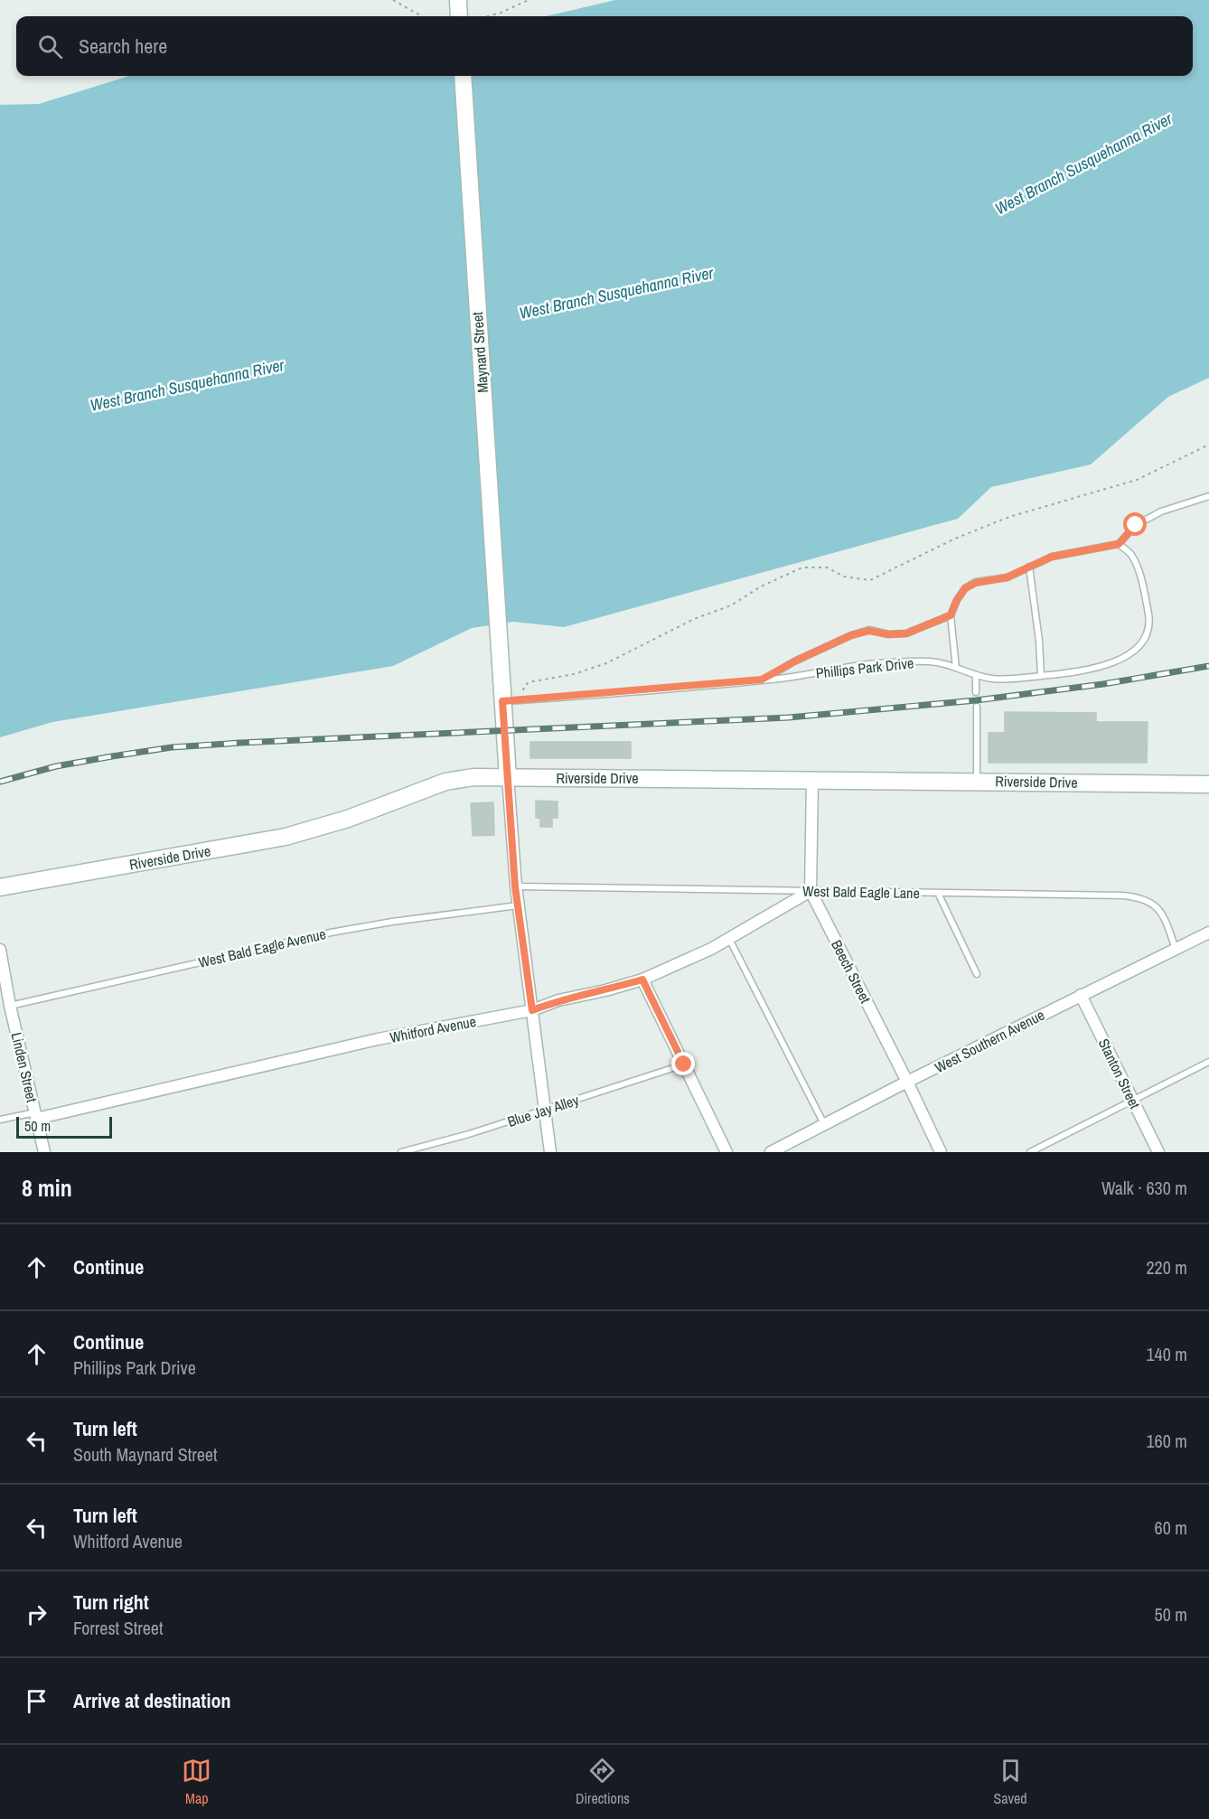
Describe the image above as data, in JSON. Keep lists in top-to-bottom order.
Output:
{
  "streets": {
    "main road": ["Maynard Street", "Riverside Drive"],
    "street": [
      "Beech Street",
      "Whitford Avenue",
      "West Southern Avenue",
      "Linden Street",
      "Stanton Street"
    ],
    "lane": [
      "Phillips Park Drive",
      "West Bald Eagle Lane",
      "West Bald Eagle Avenue",
      "Blue Jay Alley"
    ]
  },
  "crossings": [
    ["Maynard Street", "Phillips Park Drive"],
    ["Maynard Street", "Riverside Drive"],
    ["Riverside Drive", "Beech Street"],
    ["West Bald Eagle Lane", "Beech Street"],
    ["West Bald Eagle Lane", "Whitford Avenue"],
    ["West Bald Eagle Lane", "West Southern Avenue"],
    ["West Bald Eagle Avenue", "Linden Street"],
    ["Beech Street", "Whitford Avenue"],
    ["Beech Street", "West Southern Avenue"],
    ["Whitford Avenue", "Linden Street"],
    ["West Southern Avenue", "Stanton Street"]
  ],
  "water": ["West Branch Susquehanna River"],
  "scale_bar": "50 m",
  "page": {
    "search": "Search here",
    "scale": "50 m",
    "heading": ["8 min", "Walk · 630 m"],
    "list": [
      ["Continue", "220 m"],
      ["Continue", "Phillips Park Drive", "140 m"],
      ["Turn left", "South Maynard Street", "160 m"],
      ["Turn left", "Whitford Avenue", "60 m"],
      ["Turn right", "Forrest Street", "50 m"],
      "Arrive at destination"
    ],
    "nav": ["Map", "Directions", "Saved"]
  }
}
